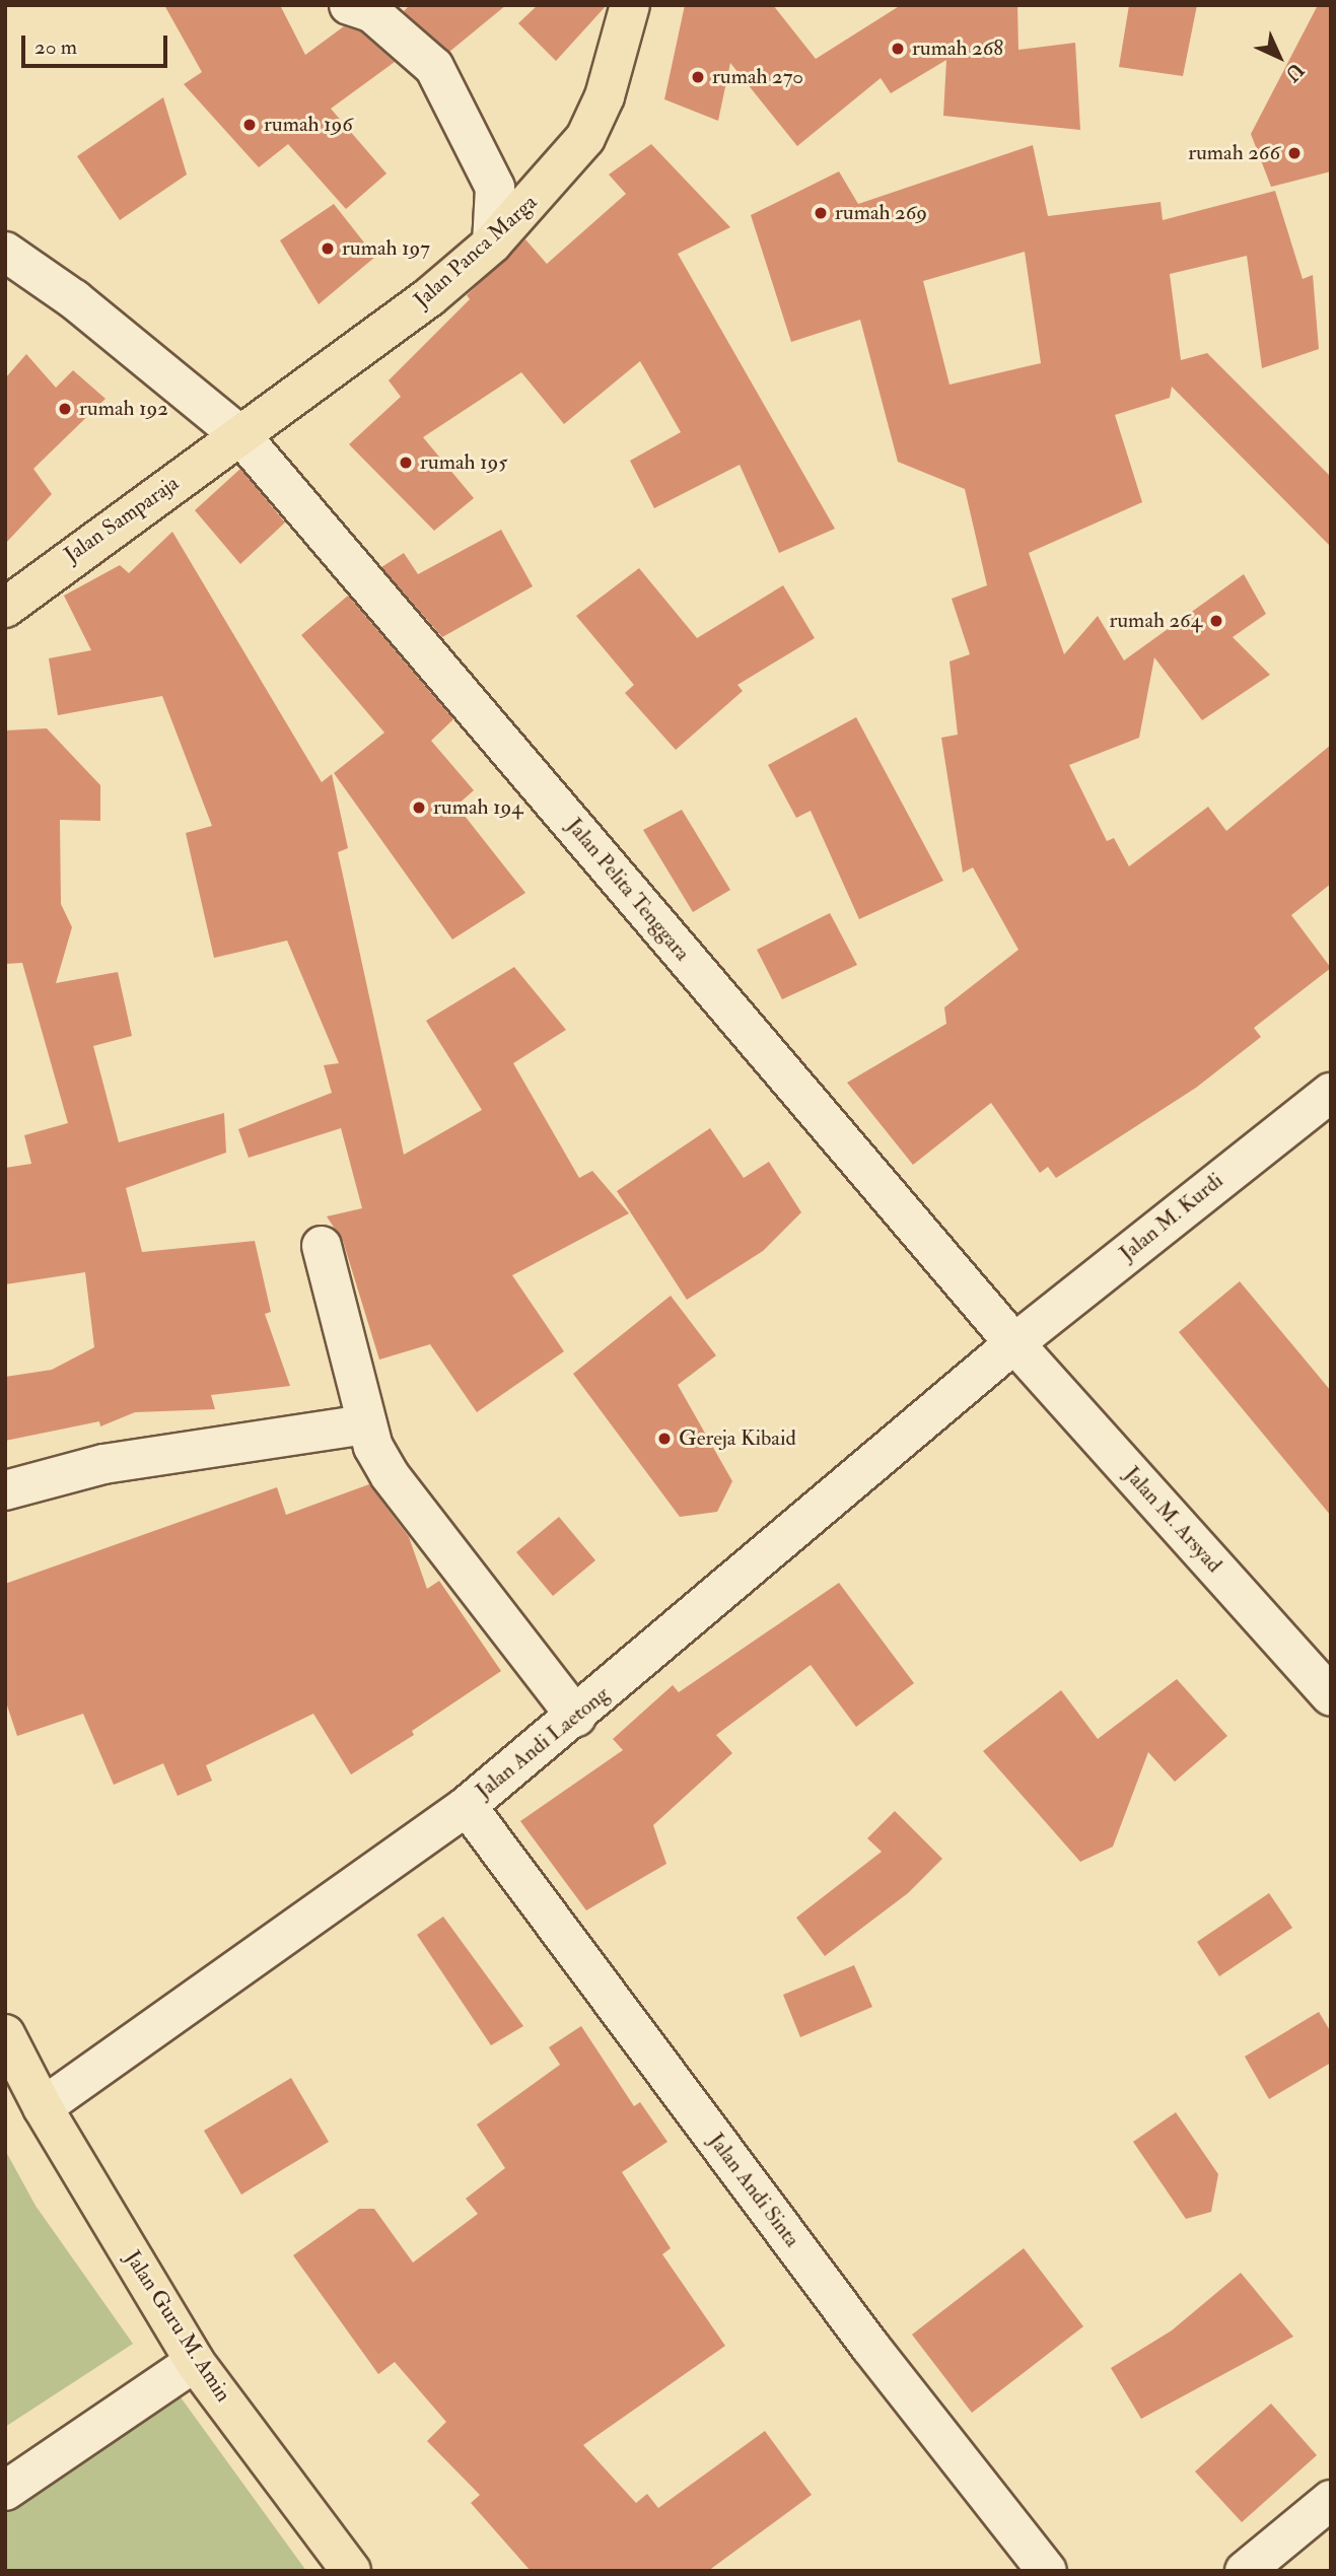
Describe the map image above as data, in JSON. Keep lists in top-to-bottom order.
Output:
{
  "streets": {
    "main road": ["Jalan Panca Marga", "Jalan Samparaja", "Jalan Guru M. Amin"],
    "street": [
      "Jalan Pelita Tenggara",
      "Jalan M. Kurdi",
      "Jalan M. Arsyad",
      "Jalan Andi Laetong",
      "Jalan Andi Sinta"
    ]
  },
  "crossings": [
    ["Jalan Panca Marga", "Jalan Samparaja"],
    ["Jalan Panca Marga", "Jalan Pelita Tenggara"],
    ["Jalan Samparaja", "Jalan Pelita Tenggara"],
    ["Jalan Pelita Tenggara", "Jalan M. Kurdi"],
    ["Jalan Pelita Tenggara", "Jalan M. Arsyad"],
    ["Jalan Pelita Tenggara", "Jalan Andi Laetong"],
    ["Jalan M. Kurdi", "Jalan M. Arsyad"],
    ["Jalan M. Kurdi", "Jalan Andi Laetong"],
    ["Jalan M. Arsyad", "Jalan Andi Laetong"],
    ["Jalan Andi Laetong", "Jalan Andi Sinta"],
    ["Jalan Andi Laetong", "Jalan Guru M. Amin"]
  ],
  "places": [
    "rumah 268",
    "rumah 270",
    "rumah 196",
    "rumah 266",
    "rumah 269",
    "rumah 197",
    "rumah 192",
    "rumah 195",
    "rumah 264",
    "rumah 194",
    "Gereja Kibaid"
  ],
  "scale_bar": "20 m",
  "north": "bottom right"
}
